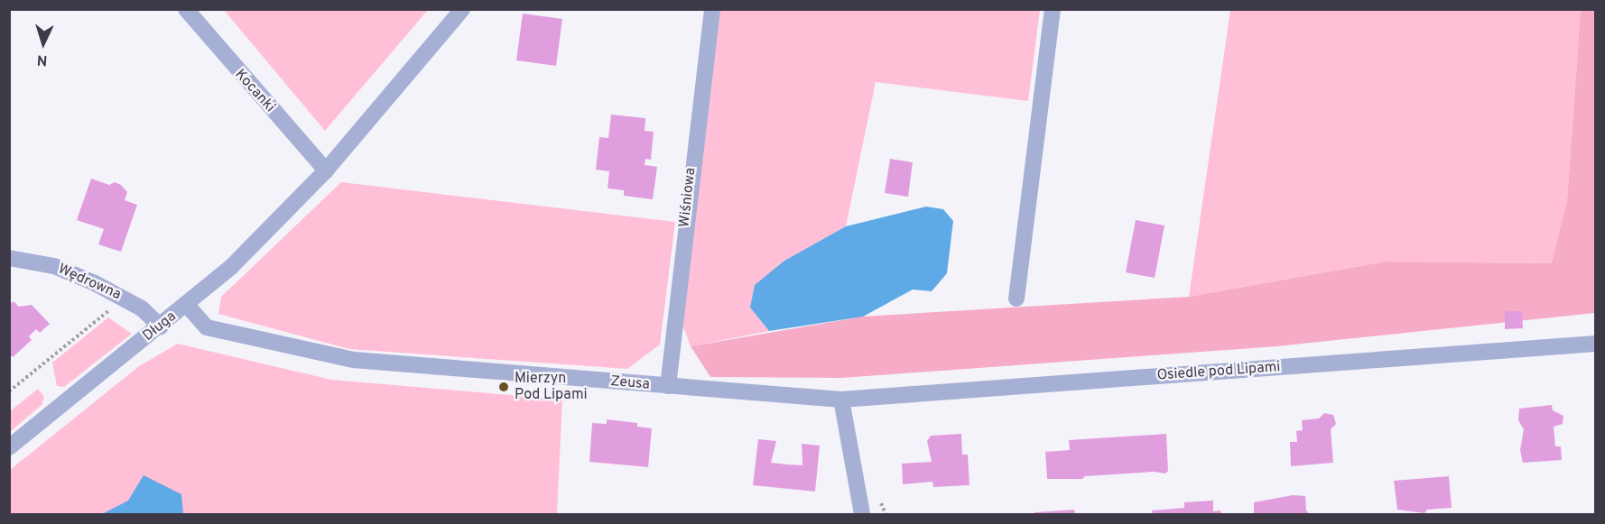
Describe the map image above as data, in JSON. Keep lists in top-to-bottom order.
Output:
{
  "streets": {
    "street": [
      "Kocanki",
      "Wiśniowa",
      "Wędrowna",
      "Długa",
      "Osiedle pod Lipami",
      "Zeusa"
    ]
  },
  "crossings": [
    ["Kocanki", "Długa"],
    ["Wiśniowa", "Zeusa"],
    ["Wędrowna", "Długa"],
    ["Długa", "Zeusa"],
    ["Osiedle pod Lipami", "Zeusa"]
  ],
  "places": ["Mierzyn Pod Lipami"],
  "north": "bottom"
}
